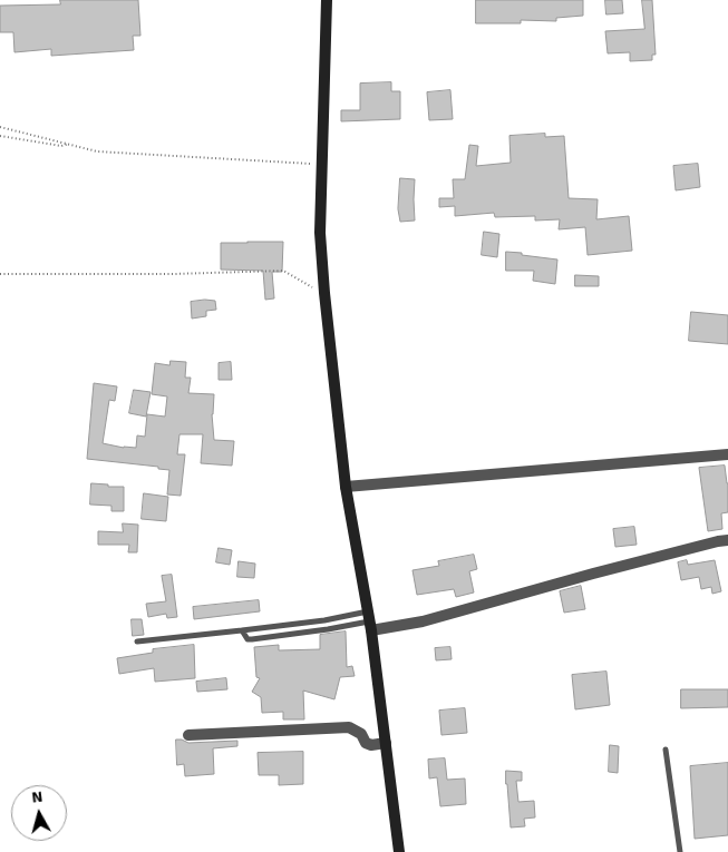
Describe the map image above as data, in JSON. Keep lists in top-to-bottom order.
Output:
{
  "north": "top"
}
